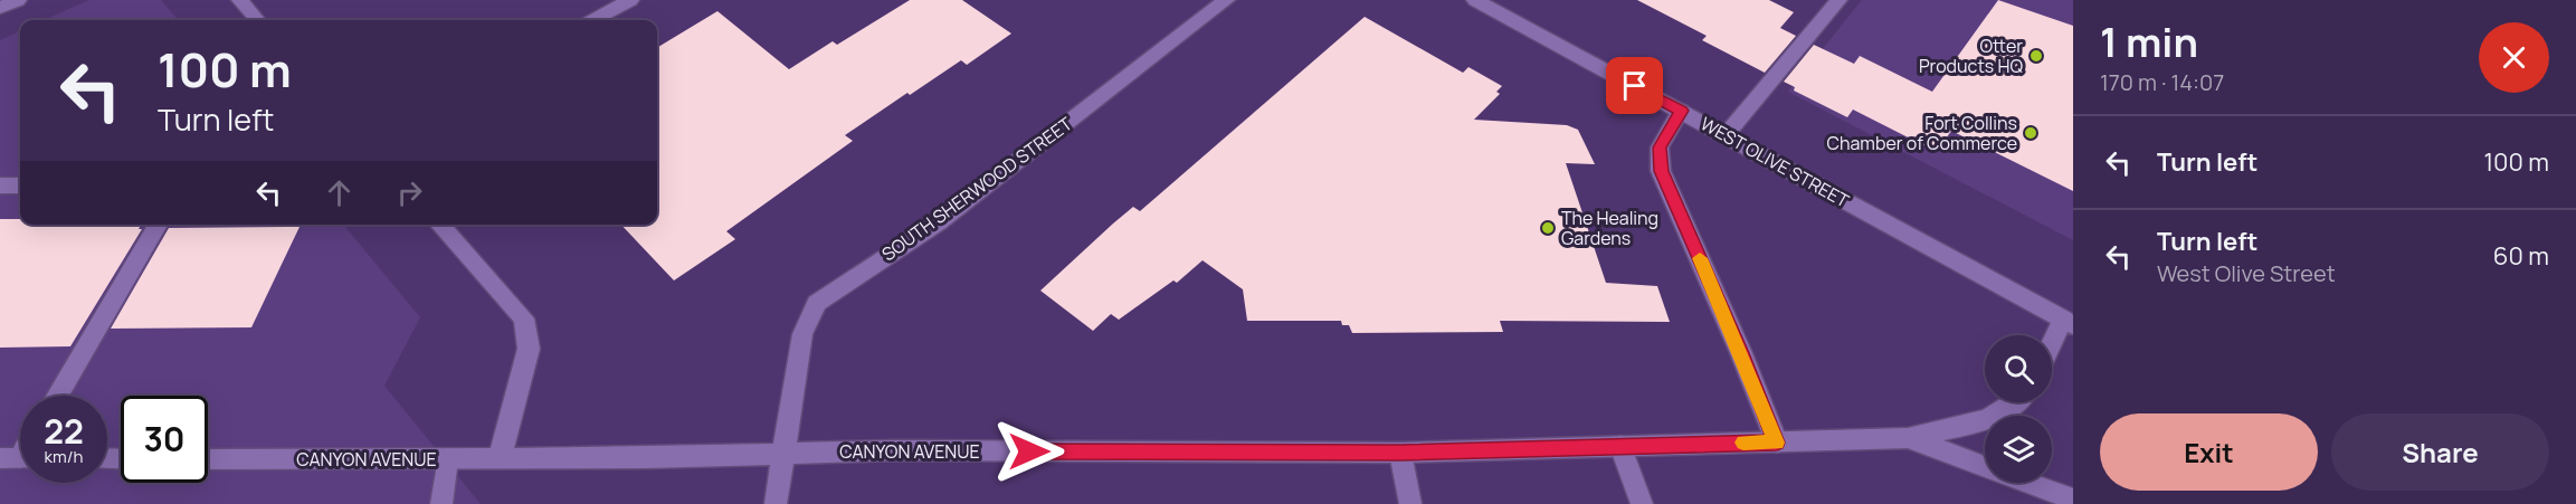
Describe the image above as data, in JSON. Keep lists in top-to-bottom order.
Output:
{
  "streets": {
    "street": ["WEST OLIVE STREET", "SOUTH SHERWOOD STREET", "CANYON AVENUE"]
  },
  "crossings": [
    ["SOUTH SHERWOOD STREET", "CANYON AVENUE"]
  ],
  "places": ["Otter Products HQ", "Fort Collins Chamber of Commerce", "The Healing Gardens"],
  "page": {
    "heading": ["1 min", "170 m · 14:07"],
    "turn": ["100 m", "Turn left"],
    "list": [
      {
        "name": "Turn left",
        "value": "100 m"
      },
      {
        "name": "Turn left",
        "note": "West Olive Street",
        "value": "60 m"
      }
    ],
    "speed": "22 km/h",
    "limit": "30",
    "buttons": ["Exit", "Share"]
  }
}
